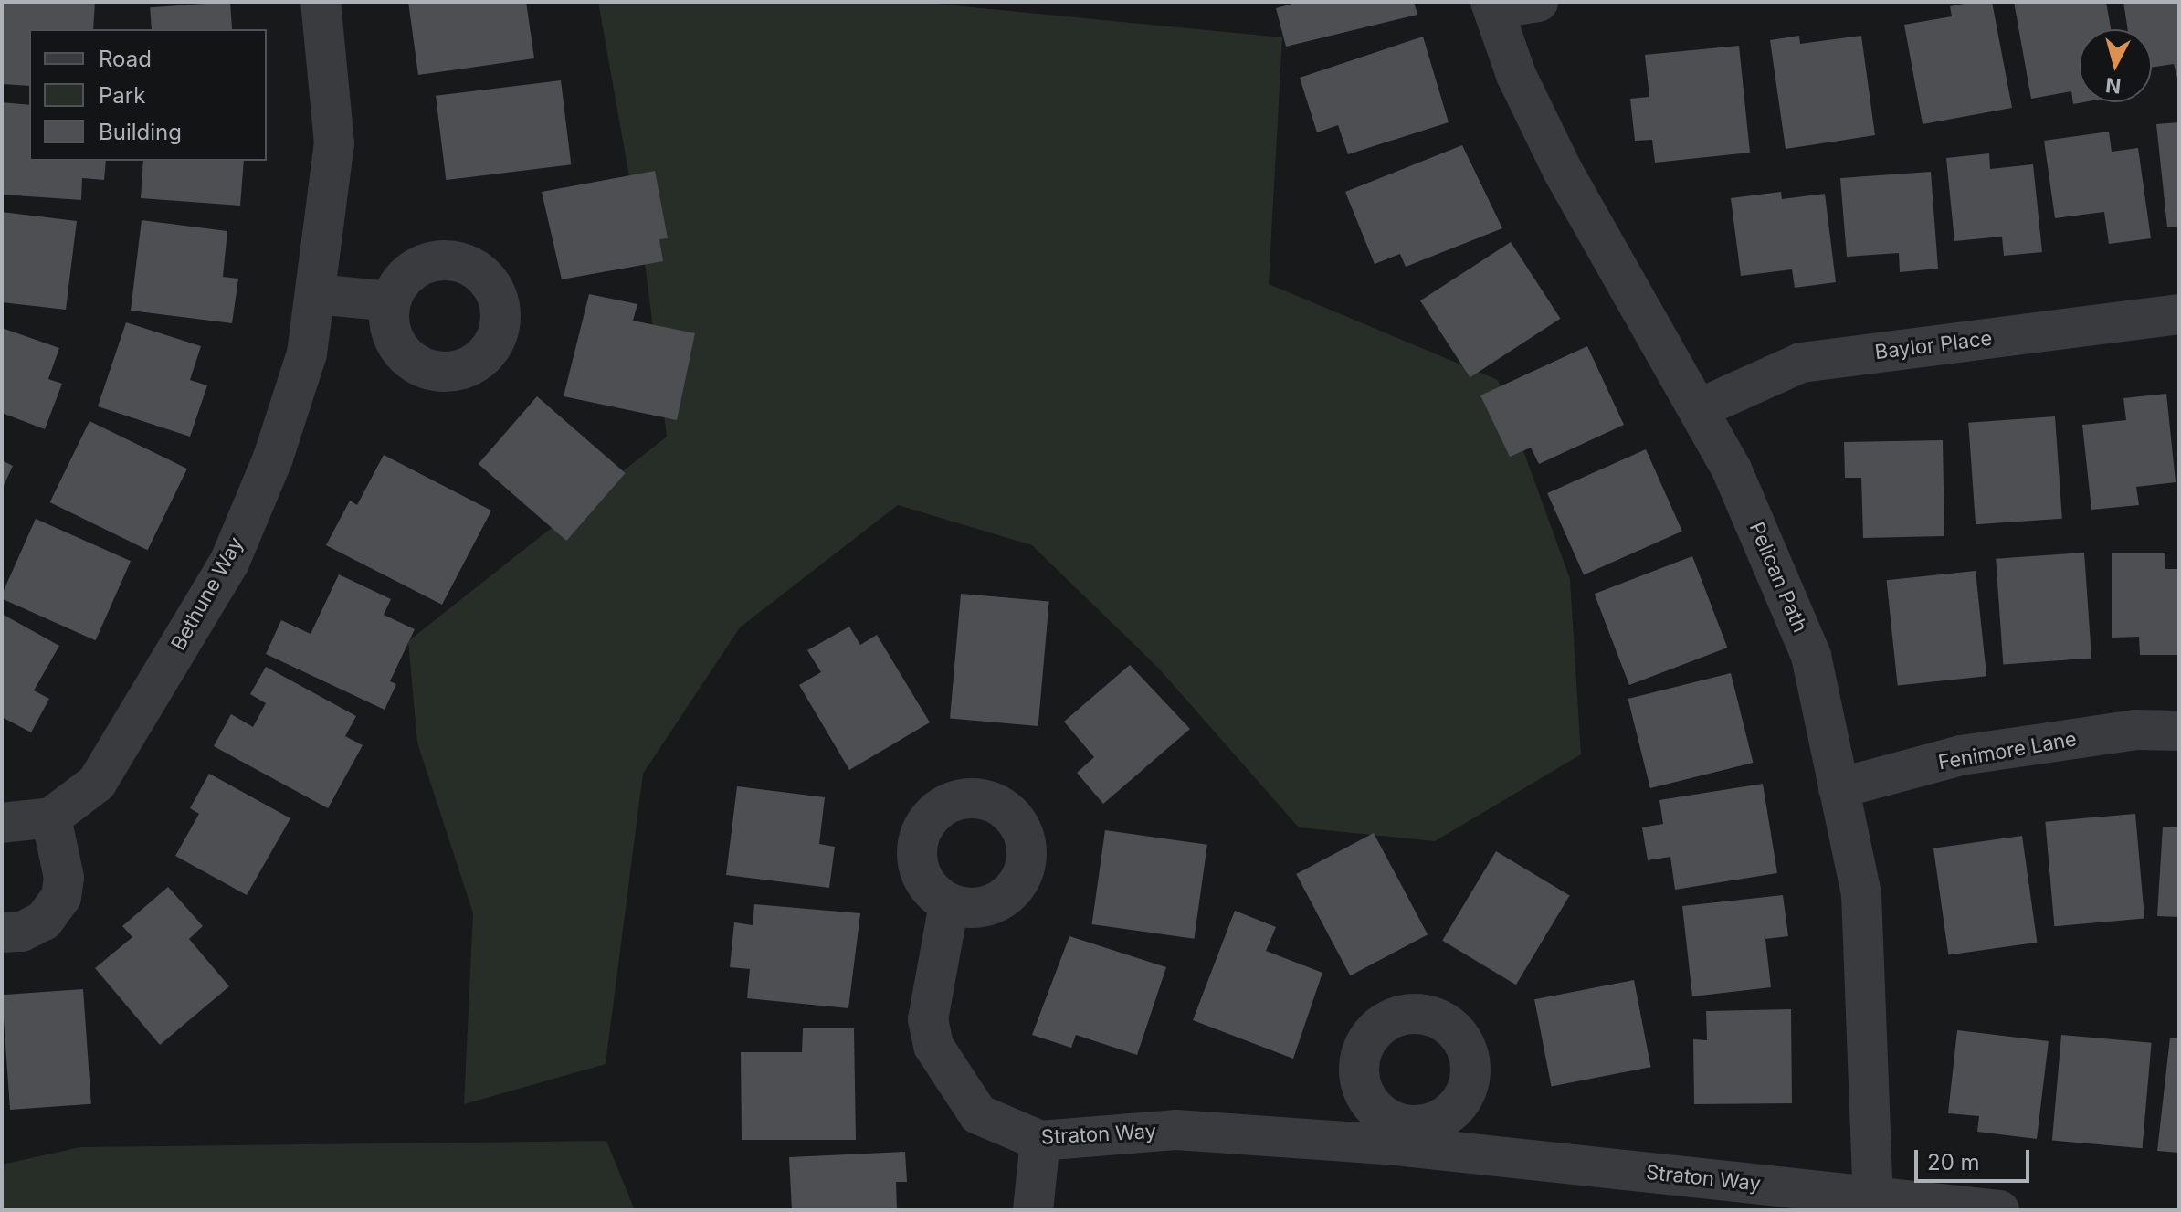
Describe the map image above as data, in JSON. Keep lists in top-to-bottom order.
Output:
{
  "streets": {
    "street": [
      "Baylor Place",
      "Pelican Path",
      "Bethune Way",
      "Fenimore Lane",
      "Straton Way"
    ]
  },
  "crossings": [
    ["Baylor Place", "Pelican Path"],
    ["Pelican Path", "Fenimore Lane"],
    ["Pelican Path", "Straton Way"]
  ],
  "legend": ["Road", "Park", "Building"],
  "scale_bar": "20 m",
  "north": "bottom"
}
